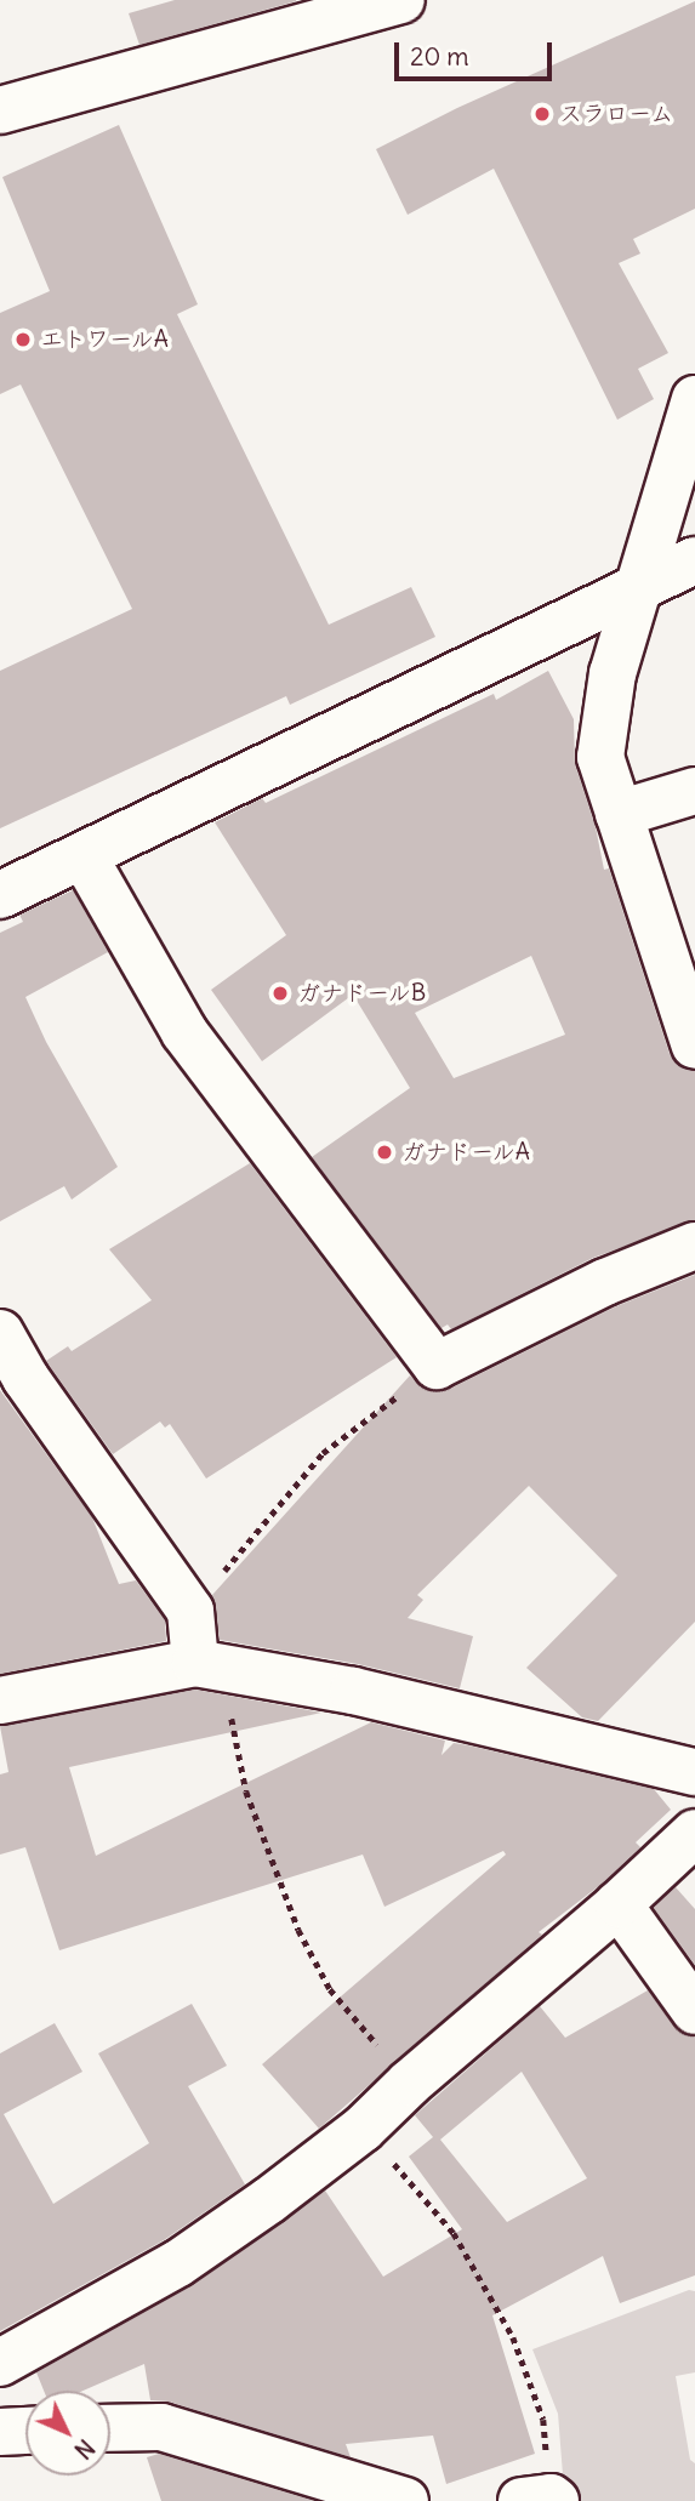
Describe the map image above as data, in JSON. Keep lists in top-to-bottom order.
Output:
{
  "places": [
    "スラローム",
    "エトワールA",
    "ガナドールB",
    "ガナドールA"
  ],
  "scale_bar": "20 m",
  "north": "bottom right"
}
